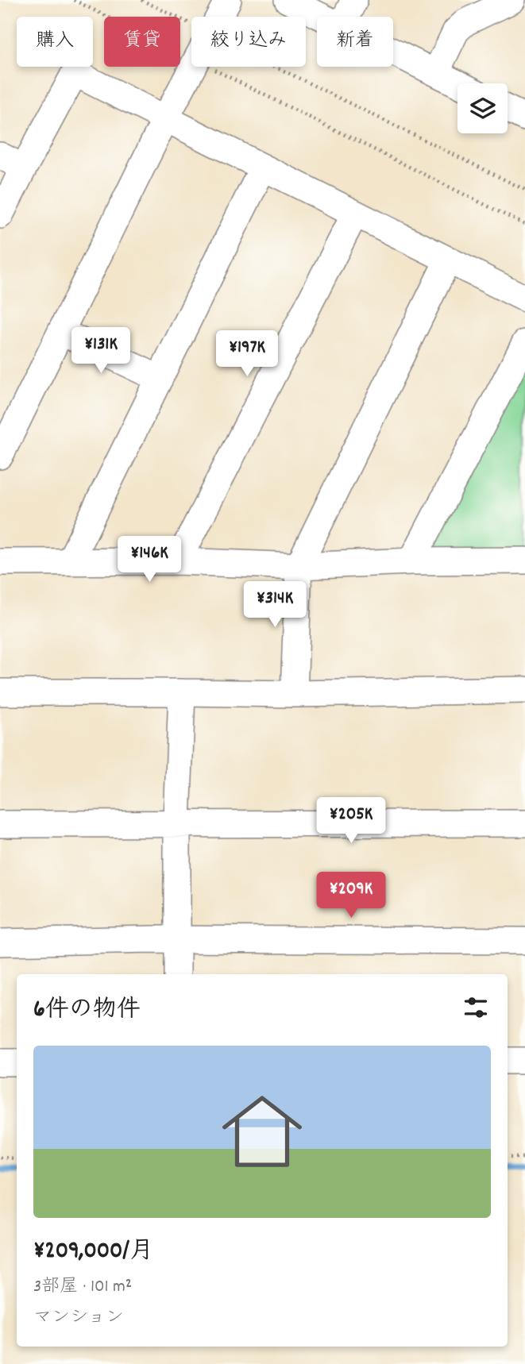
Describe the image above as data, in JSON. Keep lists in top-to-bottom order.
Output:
{
  "page": {
    "chip": [
      "購入",
      "賃貸",
      "絞り込み",
      "新着"
    ],
    "price": [
      "¥131K",
      "¥197K",
      "¥146K",
      "¥314K",
      "¥205K",
      "¥209K"
    ],
    "heading": "6件の物件",
    "list": [
      {
        "name": "¥209,000/月",
        "note": "3部屋 · 101 m² · マンション"
      }
    ]
  }
}
